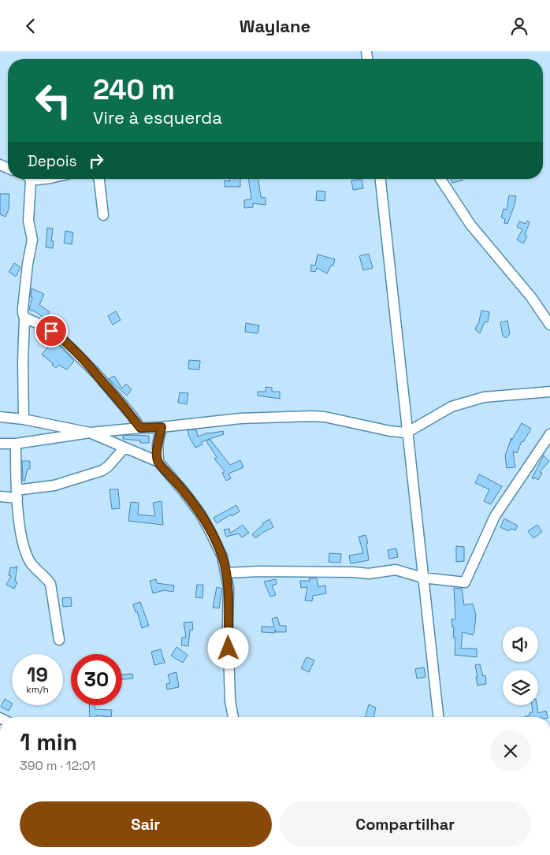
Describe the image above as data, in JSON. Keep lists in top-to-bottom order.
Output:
{
  "page": {
    "header": "Waylane",
    "turn": ["240 m", "Vire à esquerda"],
    "then": "Depois",
    "speed": "19 km/h",
    "limit": "30",
    "heading": ["1 min", "390 m · 12:01"],
    "buttons": ["Sair", "Compartilhar"]
  }
}
